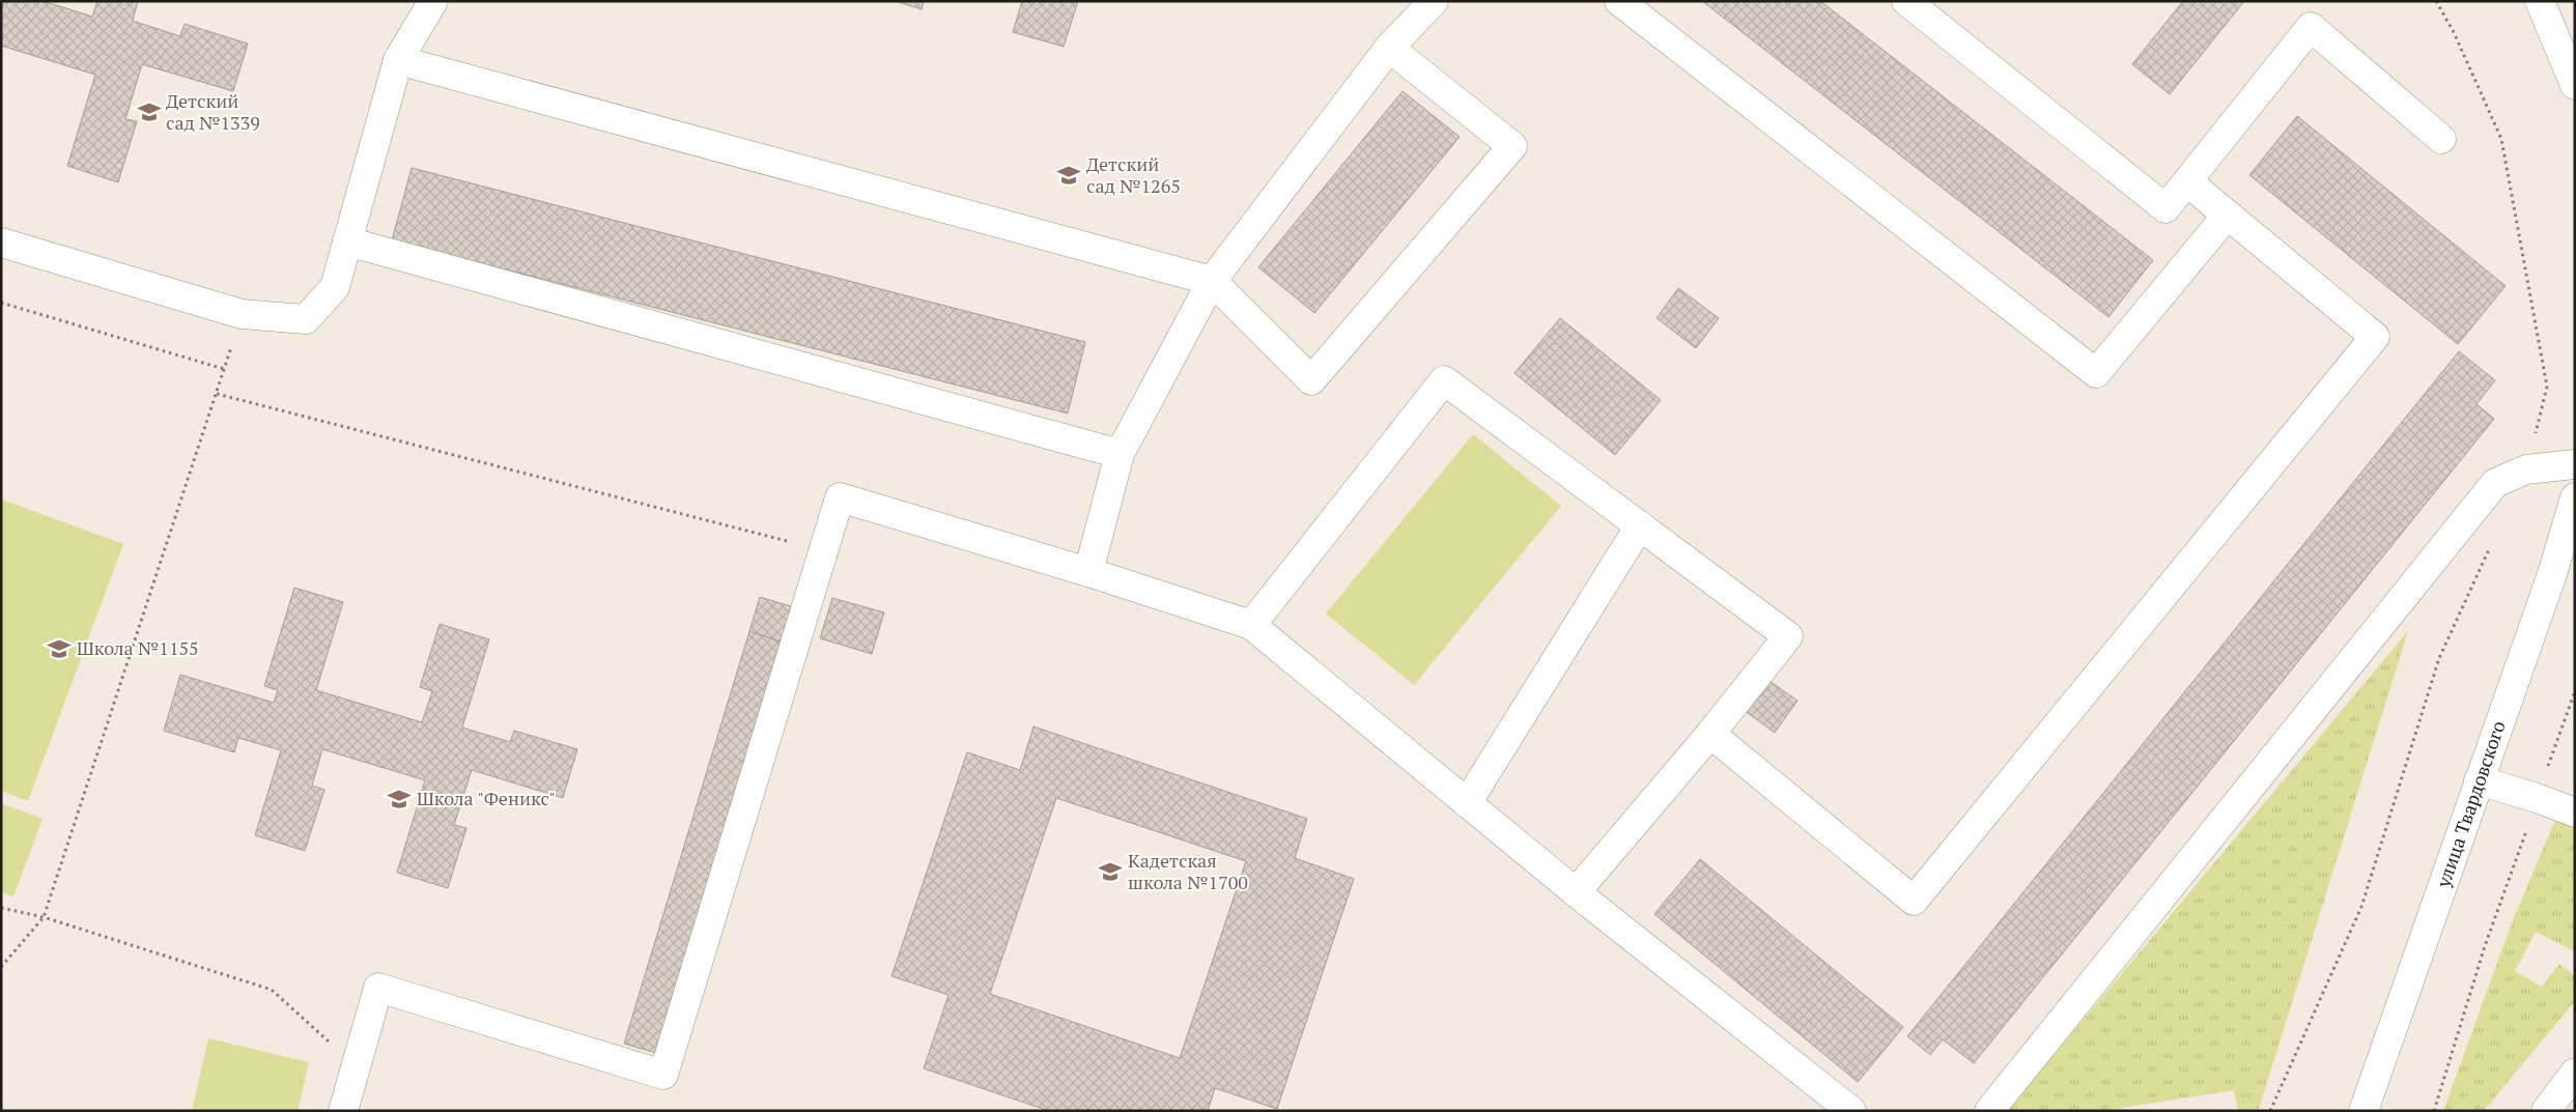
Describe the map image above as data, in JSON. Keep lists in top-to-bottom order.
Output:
{
  "streets": {
    "main road": ["улица Твардовского"]
  },
  "places": {
    "school or university": [
      "Детский сад №1339",
      "Детский сад №1265",
      "Школа №1155",
      "Школа \"Феникс\"",
      "Кадетская школа №1700"
    ]
  }
}
